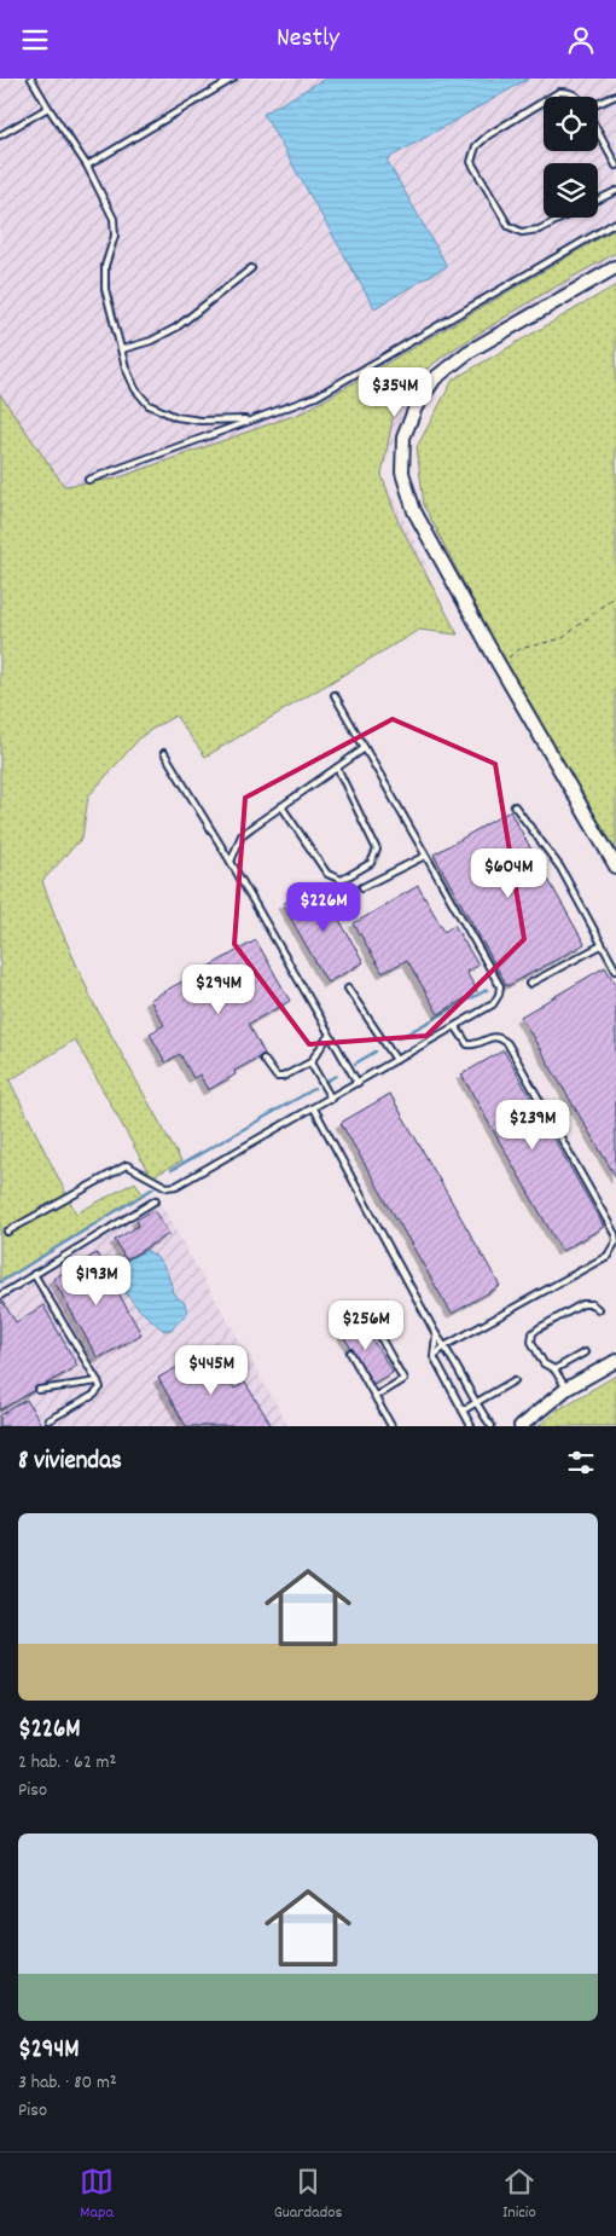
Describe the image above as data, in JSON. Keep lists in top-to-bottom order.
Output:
{
  "page": {
    "header": "Nestly",
    "price": [
      "$354M",
      "$604M",
      "$226M",
      "$294M",
      "$239M",
      "$193M",
      "$256M",
      "$445M"
    ],
    "heading": "8 viviendas",
    "list": [
      {
        "name": "$226M",
        "note": "2 hab. · 62 m² · Piso"
      },
      {
        "name": "$294M",
        "note": "3 hab. · 80 m² · Piso"
      }
    ],
    "tabs": ["Mapa", "Guardados", "Inicio"]
  }
}
